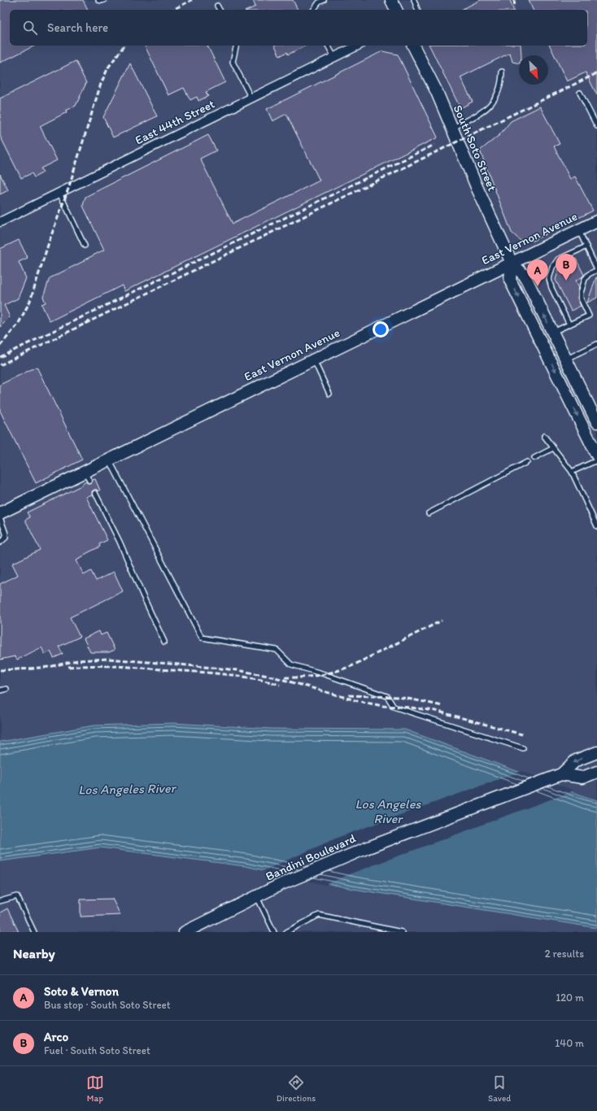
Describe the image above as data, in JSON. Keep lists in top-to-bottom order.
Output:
{
  "streets": {
    "main road": ["South Soto Street", "East Vernon Avenue", "Bandini Boulevard"],
    "street": ["East 44th Street"]
  },
  "crossings": [
    ["South Soto Street", "East Vernon Avenue"]
  ],
  "water": ["Los Angeles River"],
  "north": "bottom right",
  "page": {
    "search": "Search here",
    "pins": ["B", "A"],
    "heading": ["Nearby", "2 results"],
    "list": [
      {
        "mark": "A",
        "name": "Soto & Vernon",
        "note": "Bus stop · South Soto Street",
        "value": "120 m"
      },
      {
        "mark": "B",
        "name": "Arco",
        "note": "Fuel · South Soto Street",
        "value": "140 m"
      }
    ],
    "nav": ["Map", "Directions", "Saved"]
  }
}
